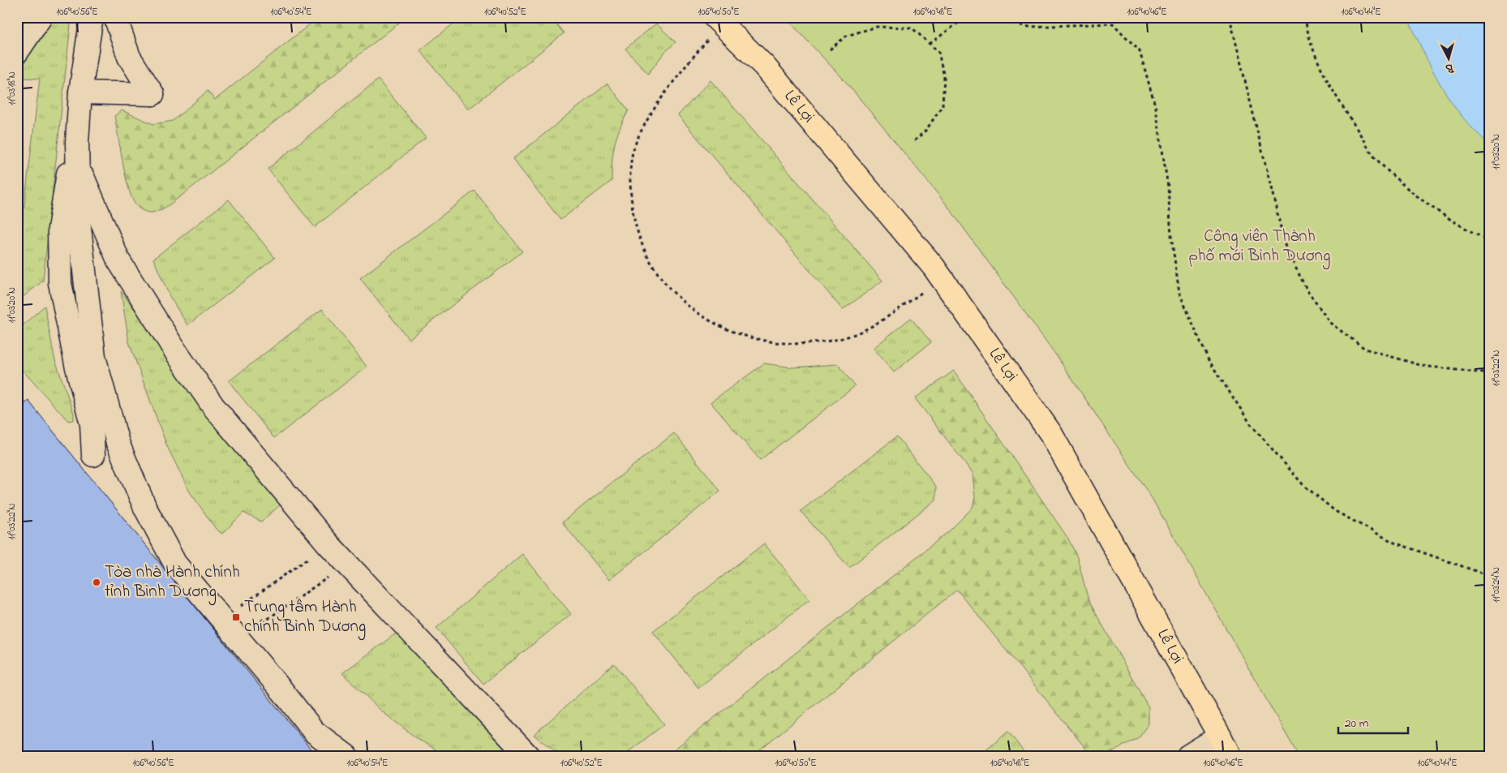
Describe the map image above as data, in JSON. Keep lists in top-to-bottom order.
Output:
{
  "streets": {
    "main road": ["Lê Lợi"]
  },
  "parks": ["Công viên Thành phố mới Bình Dương"],
  "places": {
    "other": ["Tòa nhà Hành chính tỉnh Bình Dương"],
    "transit": ["Trung tâm Hành chính Bình Dương"]
  },
  "scale_bar": "20 m",
  "north": "bottom",
  "coordinates": [
    "106°40'56\"E",
    "106°40'54\"E",
    "106°40'52\"E",
    "106°40'50\"E",
    "106°40'48\"E",
    "106°40'46\"E",
    "106°40'44\"E",
    "11°03'18\"N",
    "11°03'20\"N",
    "11°03'22\"N",
    "11°03'24\"N"
  ]
}
